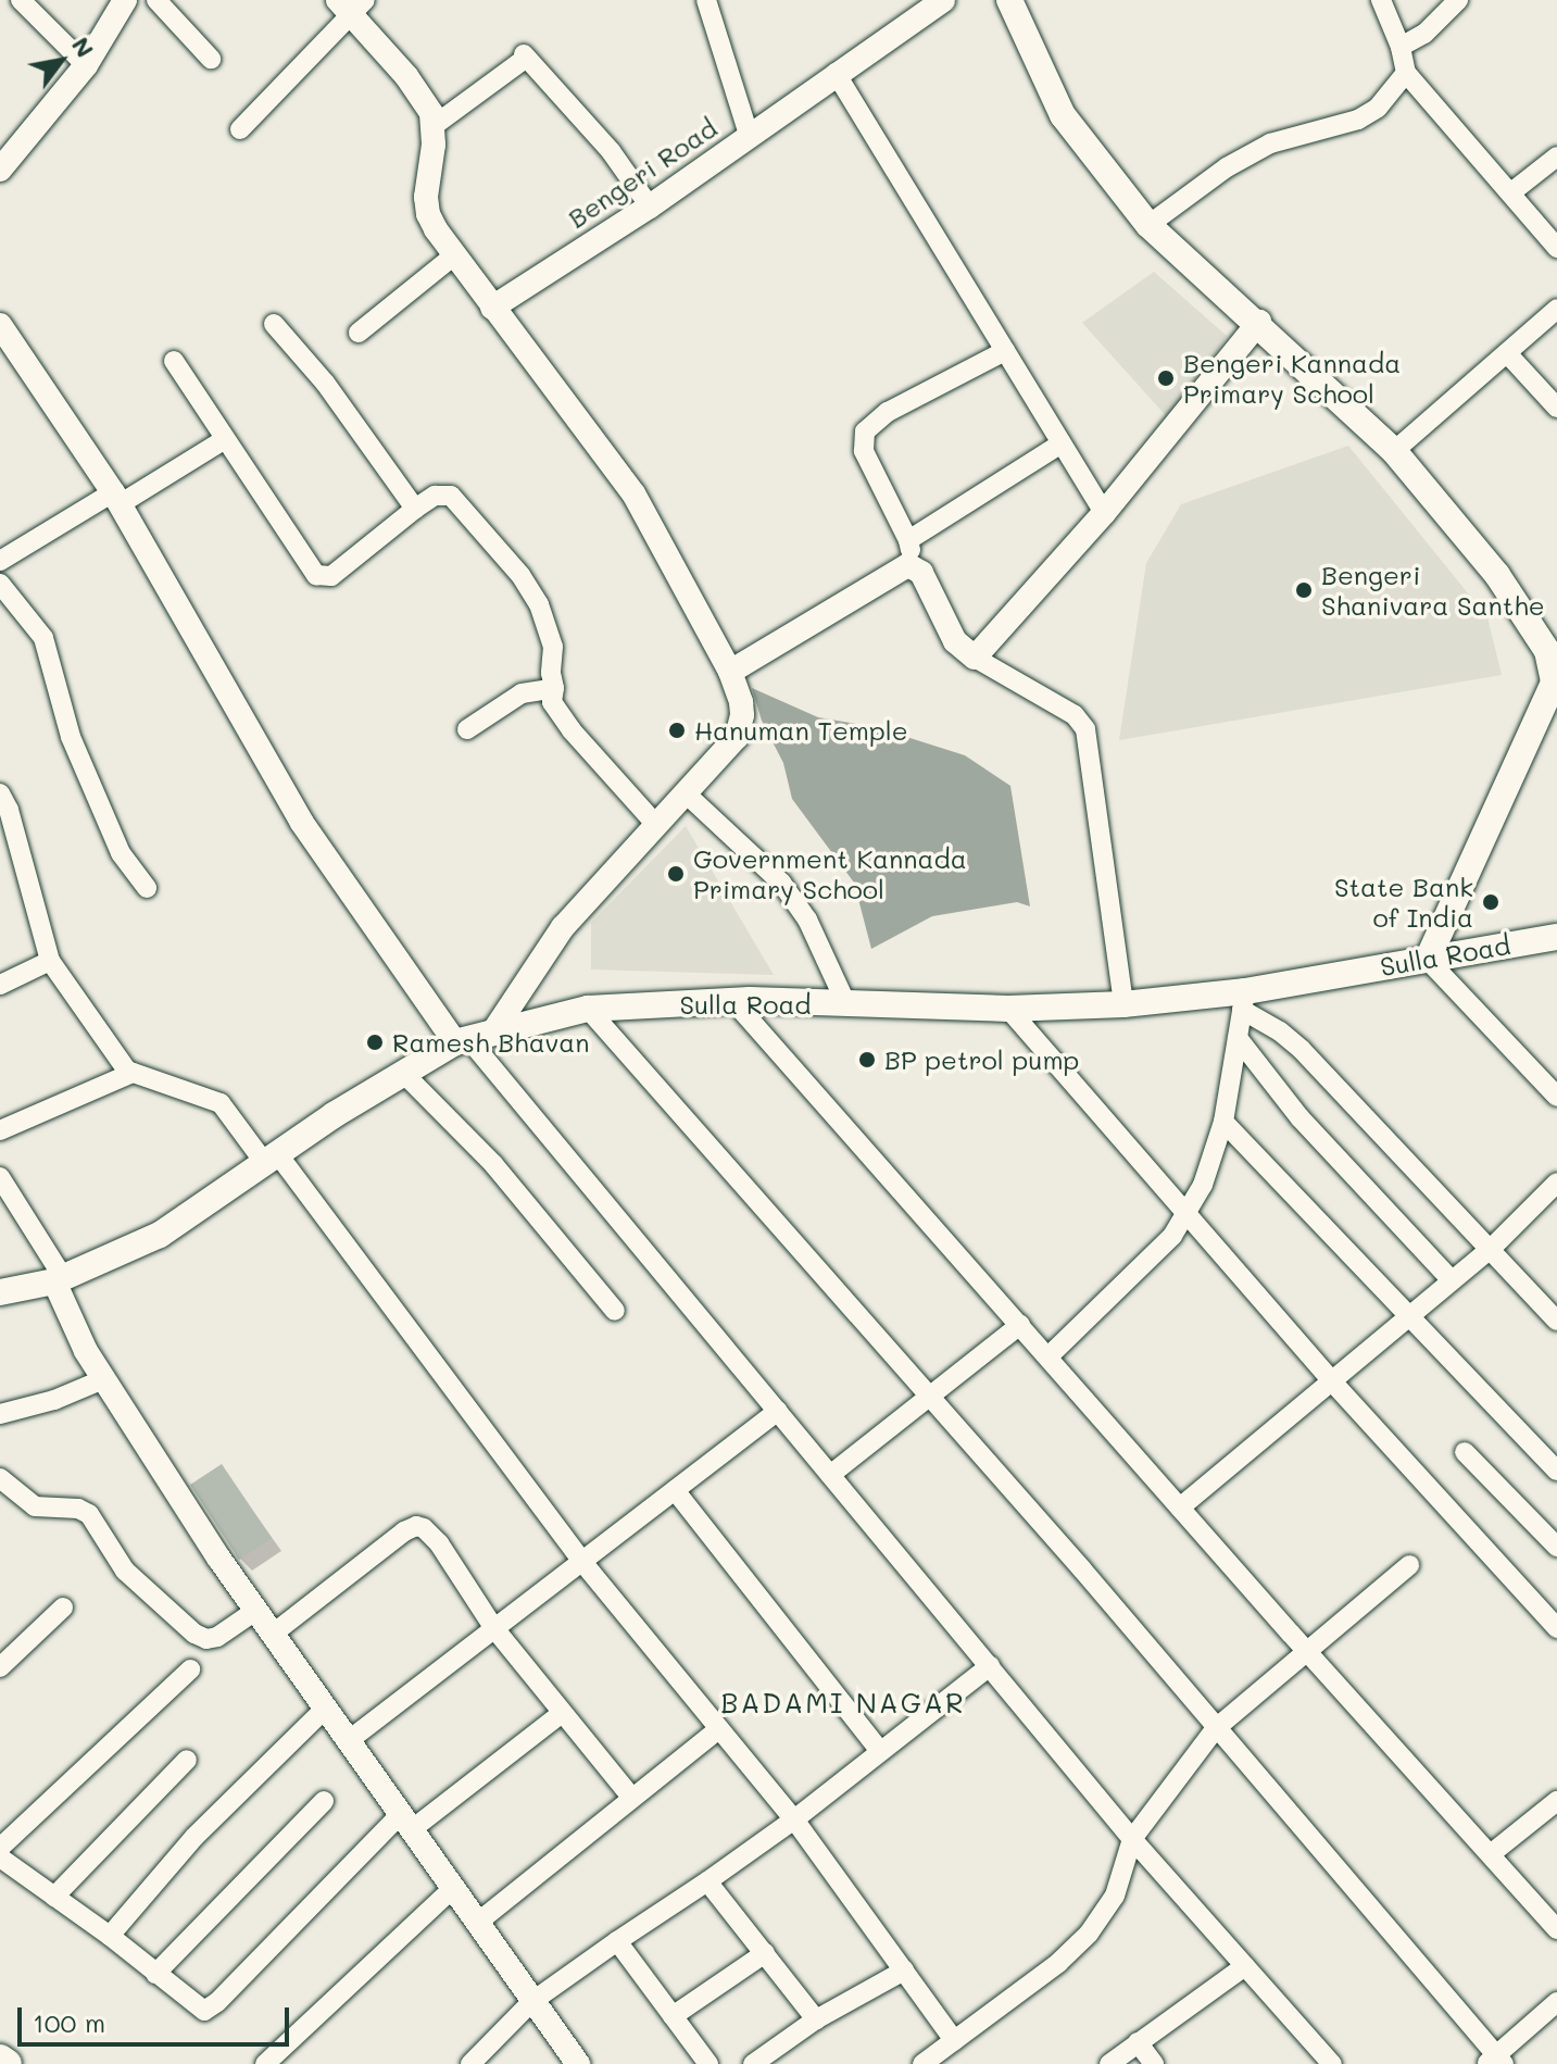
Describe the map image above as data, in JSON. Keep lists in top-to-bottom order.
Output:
{
  "streets": {
    "main road": ["Sulla Road"],
    "street": ["Bengeri Road"]
  },
  "districts": ["BADAMI NAGAR"],
  "places": [
    "Bengeri Kannada Primary School",
    "Bengeri Shanivara Santhe",
    "Hanuman Temple",
    "Government Kannada Primary School",
    "State Bank of India",
    "Ramesh Bhavan",
    "BP petrol pump"
  ],
  "scale_bar": "100 m",
  "north": "top right"
}
